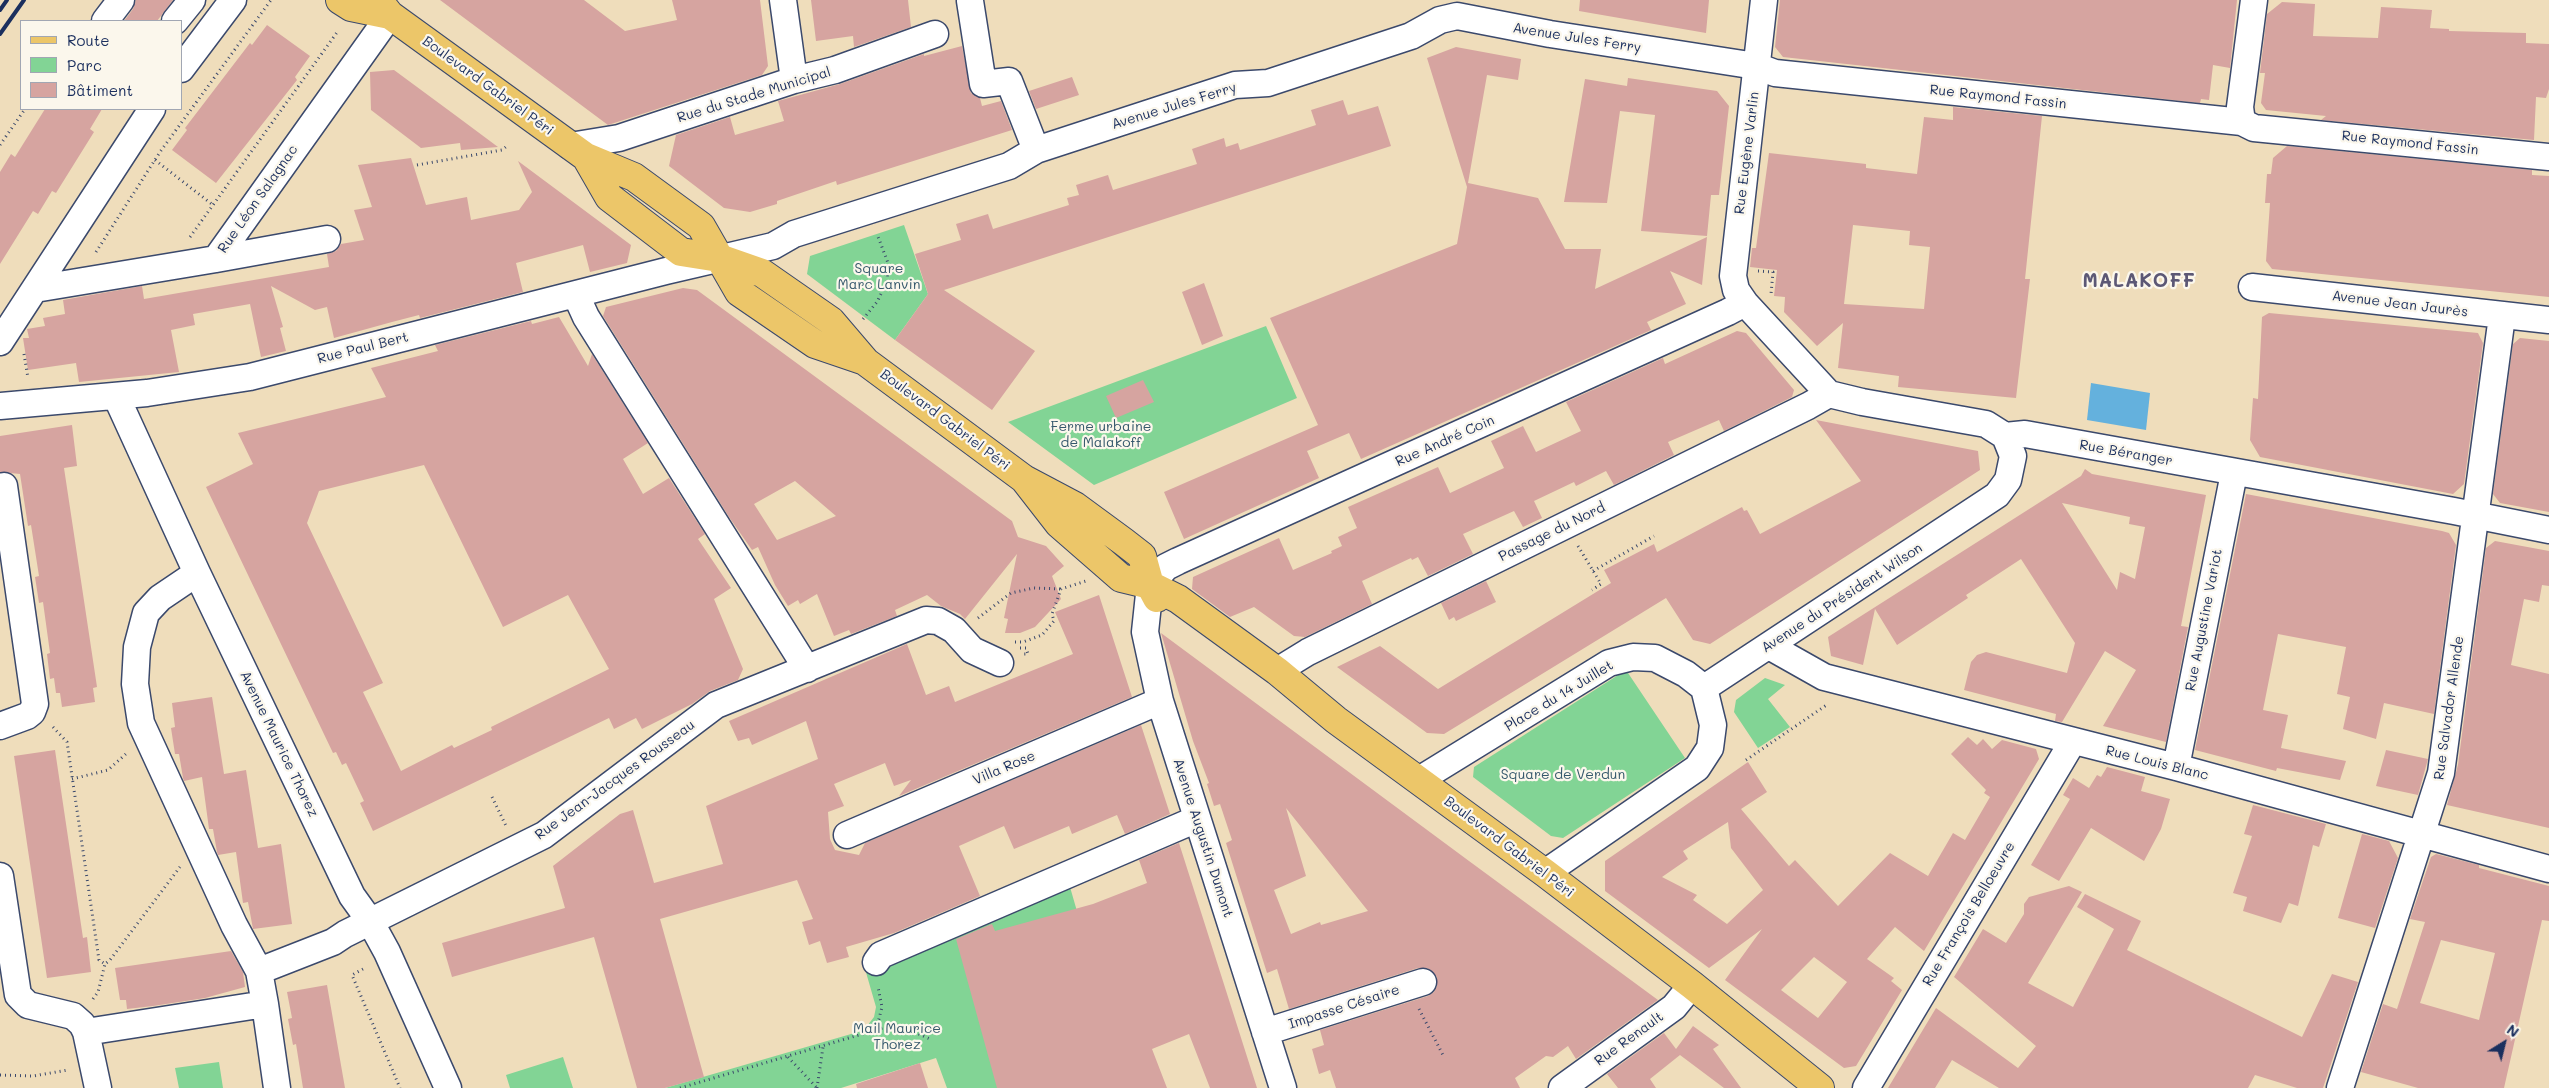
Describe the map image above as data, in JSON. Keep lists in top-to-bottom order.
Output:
{
  "streets": {
    "main road": ["Boulevard Gabriel Péri"],
    "street": [
      "Avenue Jules Ferry",
      "Rue du Stade Municipal",
      "Rue Raymond Fassin",
      "Rue Eugène Varlin",
      "Rue Léon Salagnac",
      "Avenue Jean Jaurès",
      "Rue Paul Bert",
      "Rue André Coin",
      "Rue Béranger",
      "Passage du Nord",
      "Avenue du Président Wilson",
      "Rue Augustine Variot",
      "Place du 14 Juillet",
      "Rue Salvador Allende",
      "Avenue Maurice Thorez",
      "Rue Louis Blanc",
      "Villa Rose",
      "Rue Jean-Jacques Rousseau",
      "Avenue Augustin Dumont",
      "Rue François Belloeuvre",
      "Impasse Césaire",
      "Rue Renault"
    ]
  },
  "crossings": [
    ["Avenue Jules Ferry", "Boulevard Gabriel Péri"],
    ["Avenue Jules Ferry", "Rue Raymond Fassin"],
    ["Avenue Jules Ferry", "Rue Eugène Varlin"],
    ["Avenue Jules Ferry", "Rue Paul Bert"],
    ["Boulevard Gabriel Péri", "Rue du Stade Municipal"],
    ["Boulevard Gabriel Péri", "Rue Léon Salagnac"],
    ["Boulevard Gabriel Péri", "Rue Paul Bert"],
    ["Boulevard Gabriel Péri", "Rue André Coin"],
    ["Boulevard Gabriel Péri", "Passage du Nord"],
    ["Boulevard Gabriel Péri", "Place du 14 Juillet"],
    ["Boulevard Gabriel Péri", "Avenue Augustin Dumont"],
    ["Boulevard Gabriel Péri", "Rue Renault"],
    ["Rue Raymond Fassin", "Rue Eugène Varlin"],
    ["Rue Eugène Varlin", "Rue André Coin"],
    ["Avenue Jean Jaurès", "Rue Salvador Allende"],
    ["Rue Paul Bert", "Avenue Maurice Thorez"],
    ["Rue André Coin", "Avenue Augustin Dumont"],
    ["Rue Béranger", "Avenue du Président Wilson"],
    ["Rue Béranger", "Rue Augustine Variot"],
    ["Rue Béranger", "Rue Salvador Allende"],
    ["Avenue du Président Wilson", "Place du 14 Juillet"],
    ["Avenue du Président Wilson", "Rue Louis Blanc"],
    ["Rue Augustine Variot", "Rue Louis Blanc"],
    ["Rue Salvador Allende", "Rue Louis Blanc"],
    ["Avenue Maurice Thorez", "Rue Jean-Jacques Rousseau"],
    ["Rue Louis Blanc", "Rue François Belloeuvre"],
    ["Villa Rose", "Avenue Augustin Dumont"],
    ["Avenue Augustin Dumont", "Impasse Césaire"]
  ],
  "districts": ["MALAKOFF"],
  "parks": [
    "Square Marc Lanvin",
    "Ferme urbaine de Malakoff",
    "Square de Verdun",
    "Mail Maurice Thorez"
  ],
  "legend": ["Route", "Parc", "Bâtiment"],
  "north": "top right"
}
